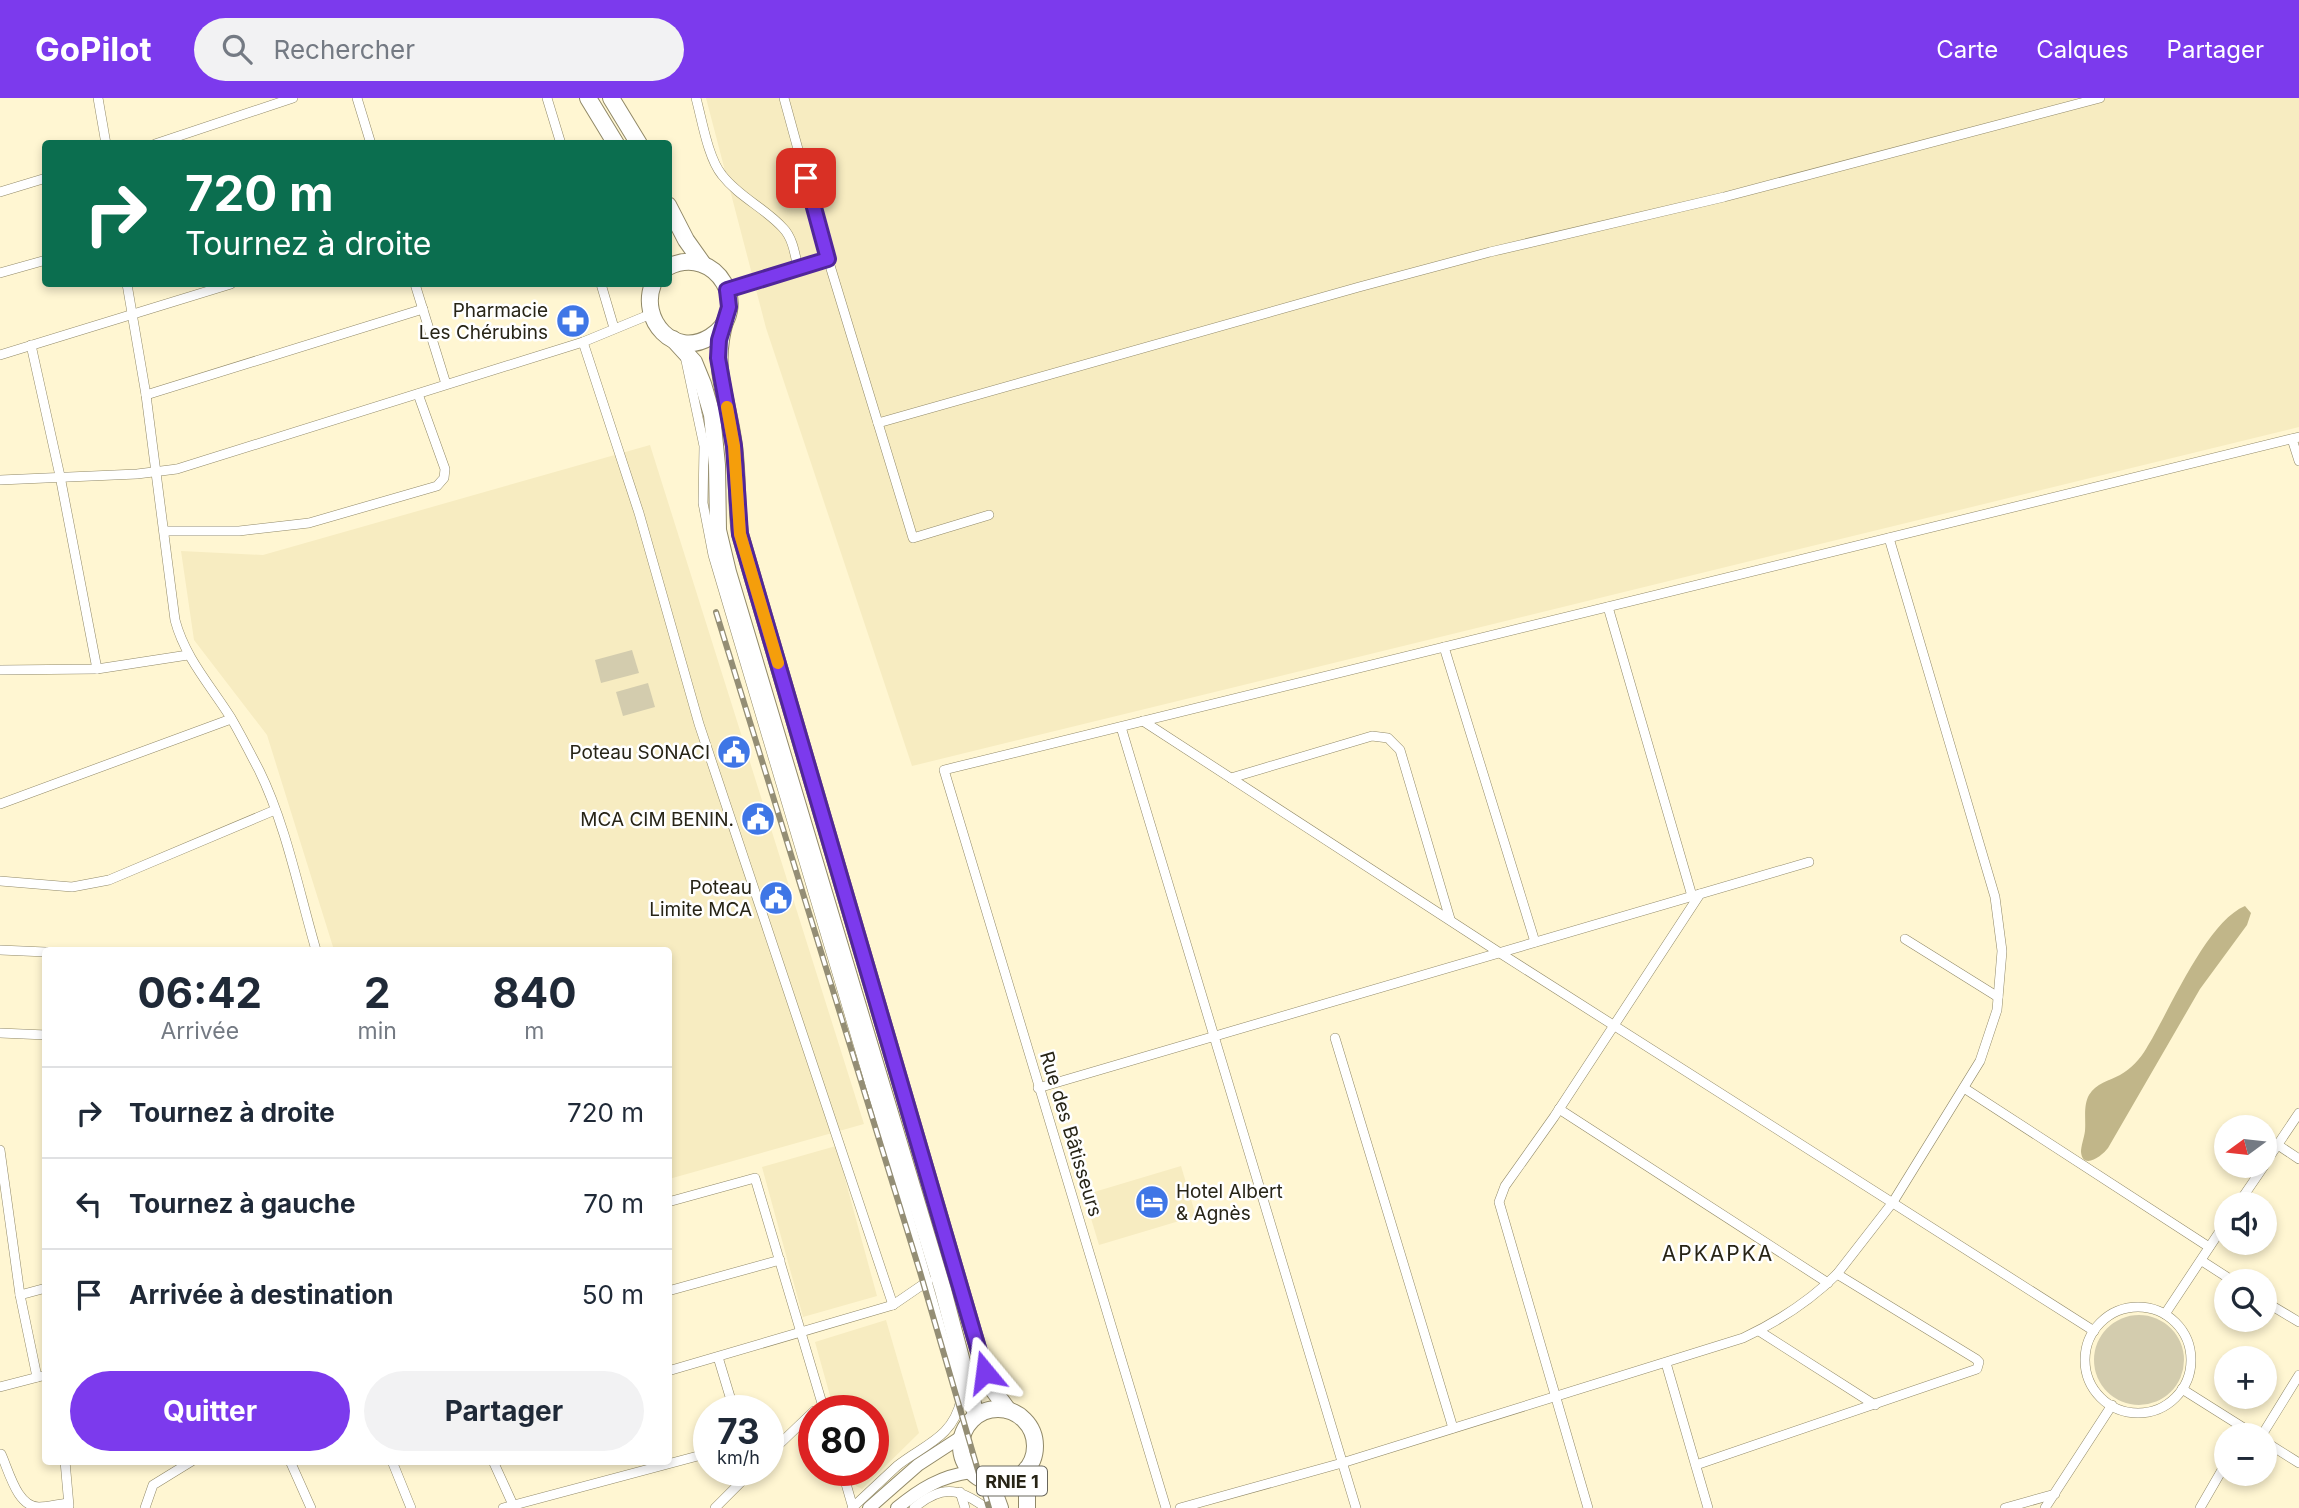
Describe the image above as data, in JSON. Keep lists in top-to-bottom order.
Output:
{
  "streets": {
    "highway": ["RNIE 1"],
    "street": ["Rue des Bâtisseurs"]
  },
  "districts": ["APKAPKA"],
  "places": {
    "pharmacy": ["Pharmacie Les Chérubins"],
    "public building": ["Poteau SONACI", "MCA CIM BENIN.", "Poteau Limite MCA"],
    "hotel": ["Hotel Albert & Agnès"]
  },
  "north": "left",
  "page": {
    "header": "GoPilot",
    "search": "Rechercher",
    "nav": ["Carte", "Calques", "Partager"],
    "turn": ["720 m", "Tournez à droite"],
    "eta": [
      "06:42",
      "Arrivée",
      "2",
      "min",
      "840",
      "m"
    ],
    "list": [
      {
        "name": "Tournez à droite",
        "value": "720 m"
      },
      {
        "name": "Tournez à gauche",
        "value": "70 m"
      },
      {
        "name": "Arrivée à destination",
        "value": "50 m"
      }
    ],
    "map_buttons": ["+", "−"],
    "buttons": ["Quitter", "Partager"],
    "speed": "73 km/h",
    "limit": "80"
  }
}
